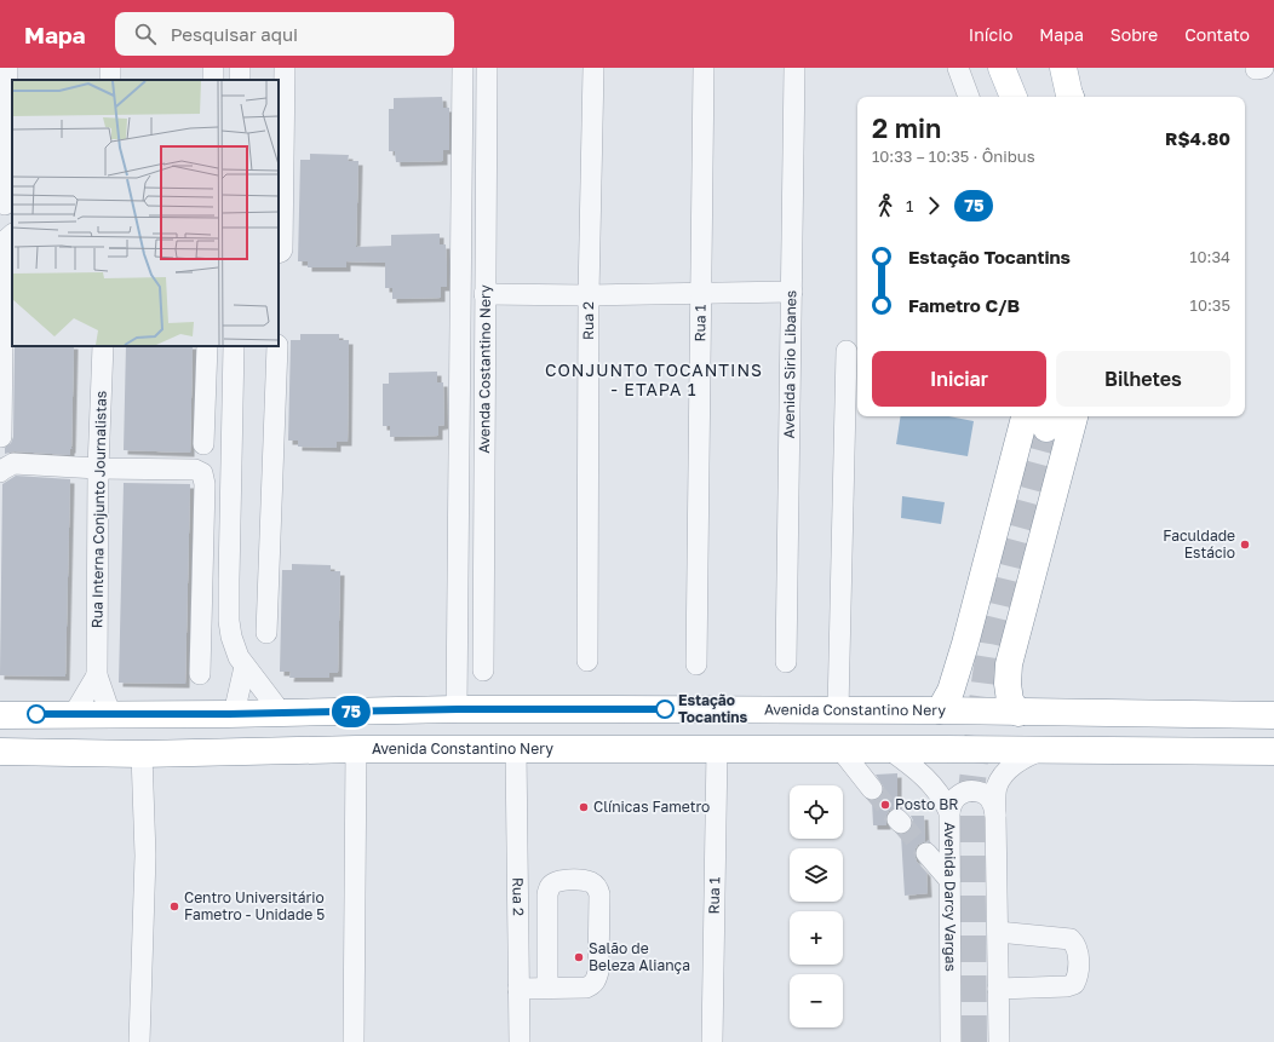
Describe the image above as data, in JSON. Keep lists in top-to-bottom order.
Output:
{
  "streets": {
    "main road": ["Avenida Constantino Nery"],
    "street": [
      "Rua 2",
      "Rua 1",
      "Avenida Sirio Libanes",
      "Avenda Costantino Nery",
      "Rua Interna Conjunto Journalistas",
      "Avenida Darcy Vargas"
    ]
  },
  "crossings": [
    ["Rua 2", "Avenida Constantino Nery"],
    ["Rua 1", "Avenida Constantino Nery"],
    ["Rua Interna Conjunto Journalistas", "Avenida Constantino Nery"],
    ["Avenida Constantino Nery", "Avenida Darcy Vargas"]
  ],
  "districts": ["CONJUNTO TOCANTINS - ETAPA 1"],
  "places": [
    "Faculdade Estácio",
    "Estação Tocantins",
    "Posto BR",
    "Clínicas Fametro",
    "Centro Universitário Fametro - Unidade 5",
    "Salão de Beleza Aliança"
  ],
  "lines": ["bus line 75"],
  "page": {
    "header": "Mapa",
    "search": "Pesquisar aqui",
    "nav": [
      "Início",
      "Mapa",
      "Sobre",
      "Contato"
    ],
    "on_map": "75",
    "heading": ["2 min", "10:33 – 10:35 · Ônibus", "R$4.80"],
    "legs": ["1", "75"],
    "list": [
      {
        "name": "Estação Tocantins",
        "value": "10:34"
      },
      {
        "name": "Fametro C/B",
        "value": "10:35"
      }
    ],
    "buttons": ["Iniciar", "Bilhetes"],
    "map_buttons": ["+", "−"]
  }
}
